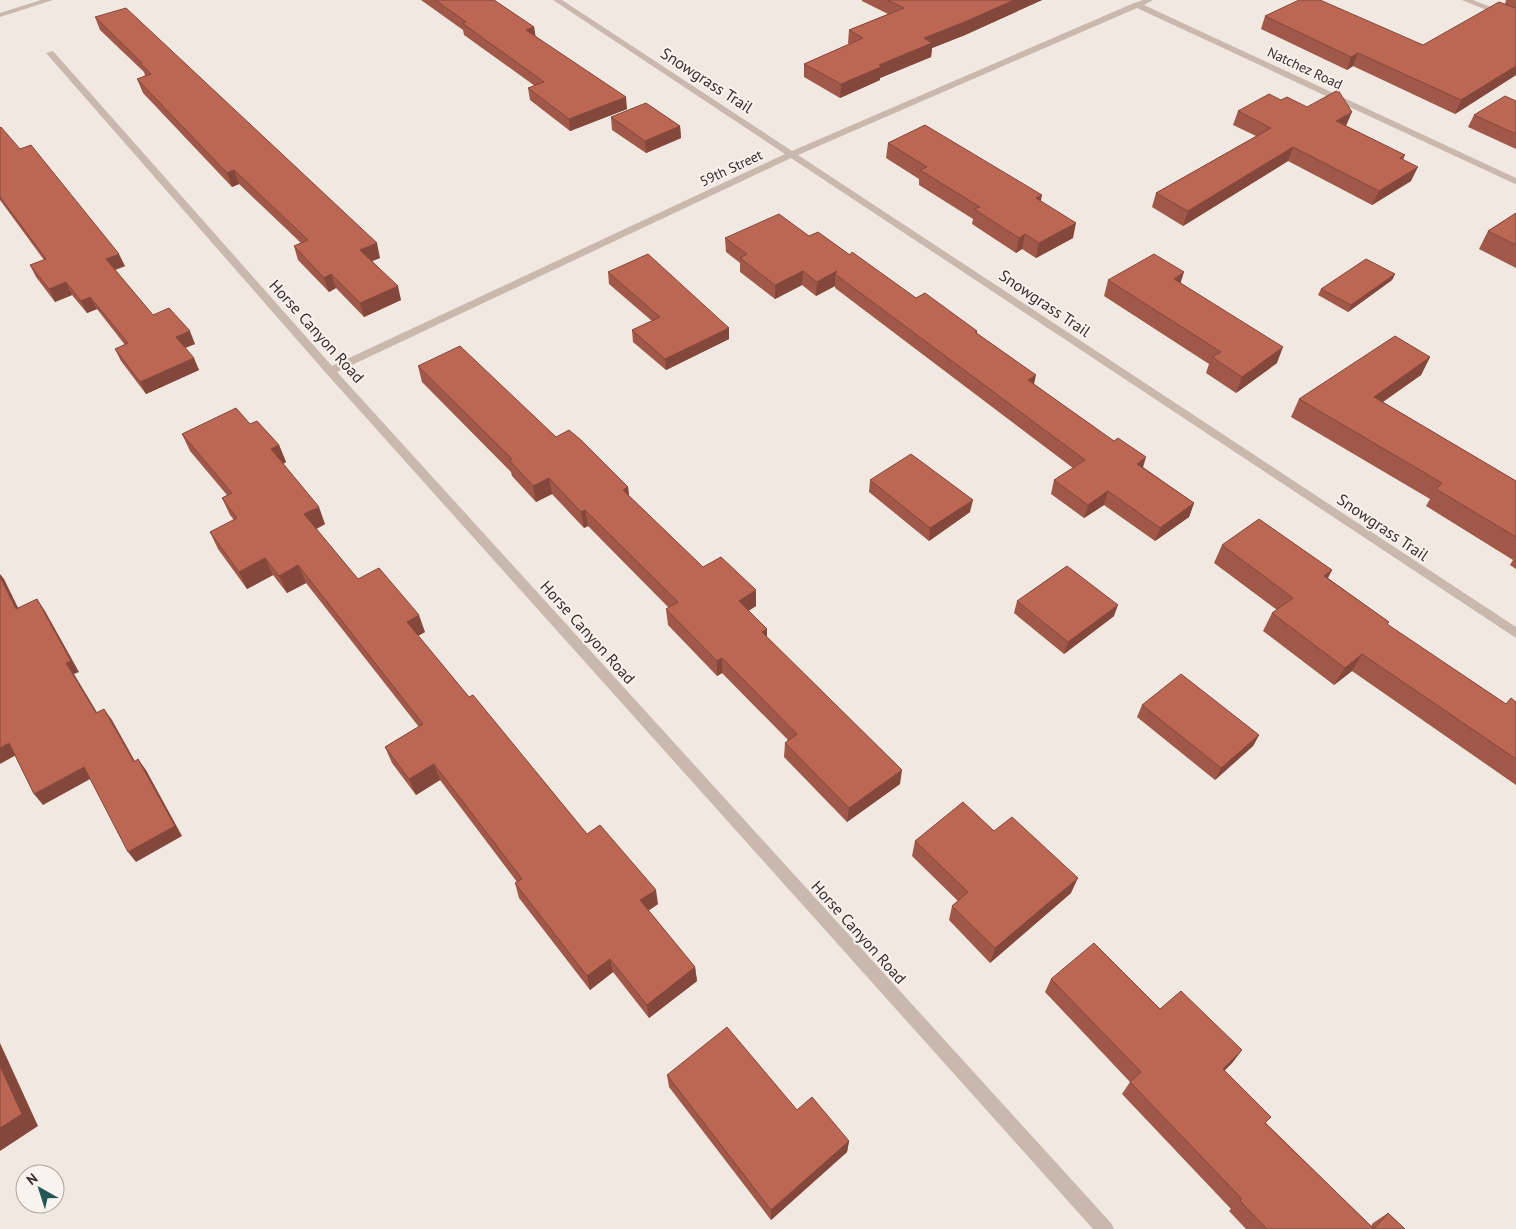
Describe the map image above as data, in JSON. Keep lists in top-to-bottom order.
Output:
{
  "streets": {
    "street": [
      "Natchez Road",
      "Snowgrass Trail",
      "59th Street",
      "Horse Canyon Road"
    ]
  },
  "crossings": [
    ["Natchez Road", "59th Street"],
    ["Snowgrass Trail", "59th Street"],
    ["59th Street", "Horse Canyon Road"]
  ],
  "north": "top left"
}
